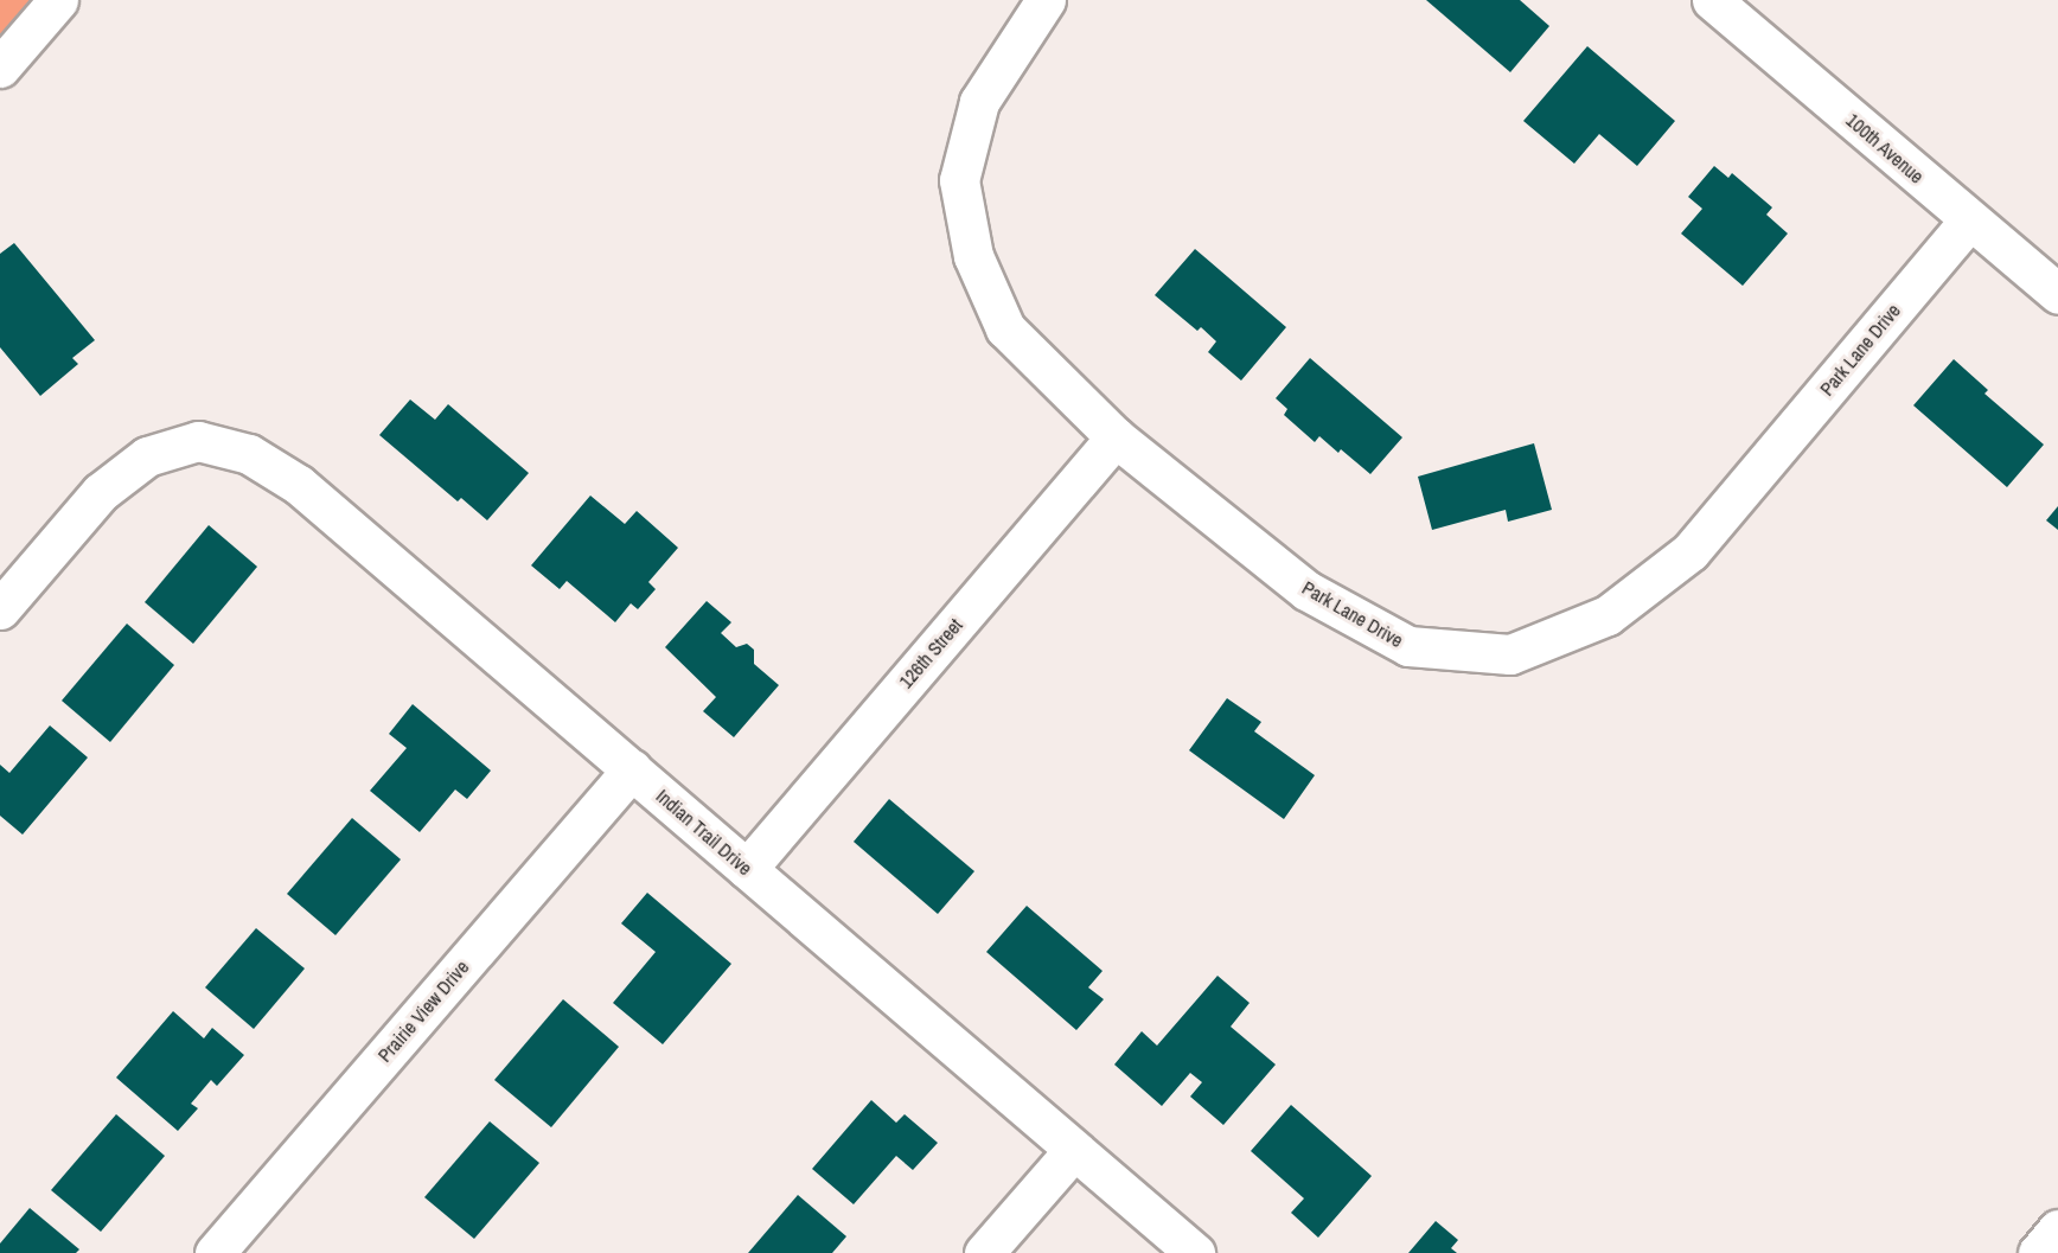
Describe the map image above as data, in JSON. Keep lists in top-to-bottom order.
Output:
{
  "streets": {
    "street": [
      "100th Avenue",
      "Park Lane Drive",
      "126th Street",
      "Indian Trail Drive",
      "Prairie View Drive"
    ]
  },
  "crossings": [
    ["100th Avenue", "Park Lane Drive"],
    ["Park Lane Drive", "126th Street"],
    ["126th Street", "Indian Trail Drive"],
    ["Indian Trail Drive", "Prairie View Drive"]
  ]
}
